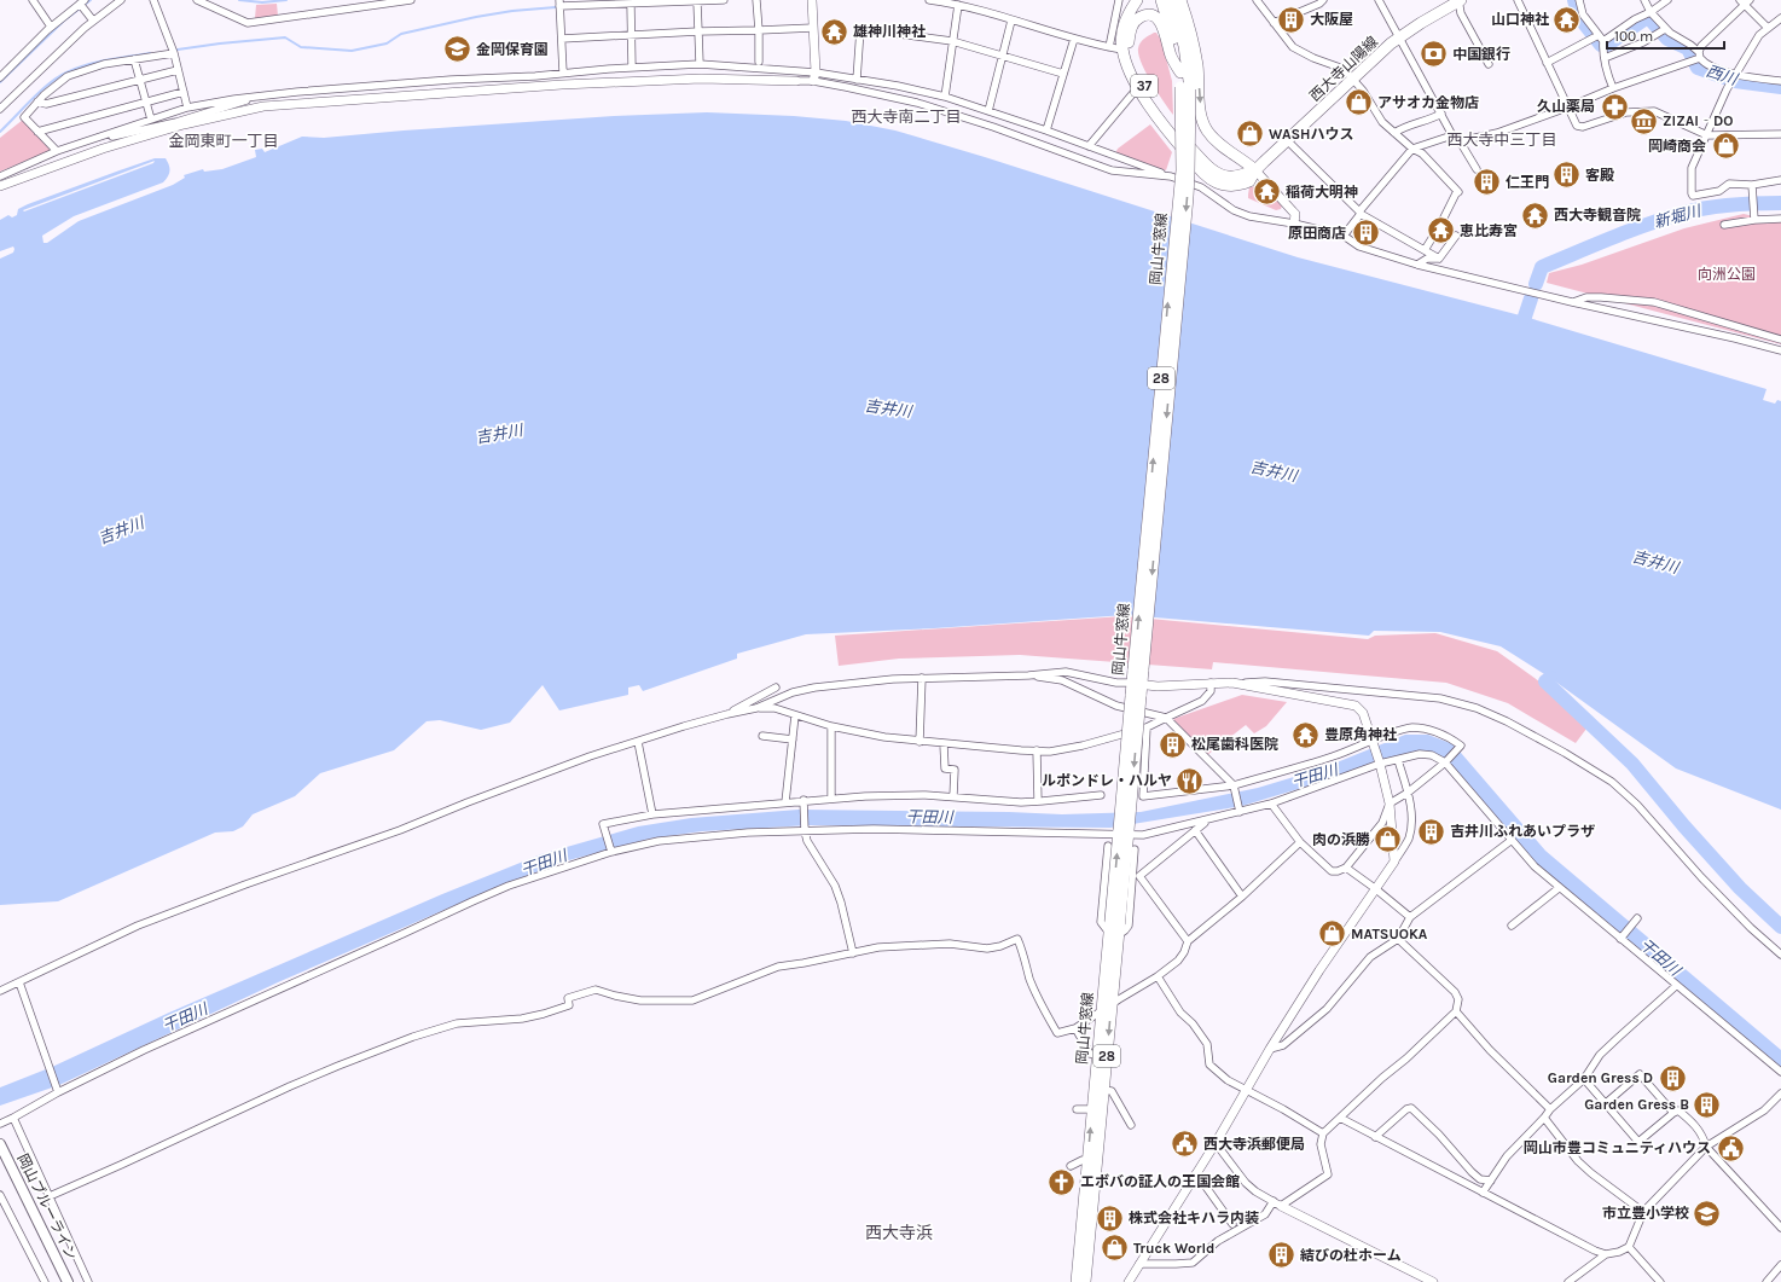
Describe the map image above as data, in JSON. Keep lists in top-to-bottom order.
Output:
{
  "streets": {
    "main road": [
      "西大寺山陽線",
      "37",
      "岡山牛窓線",
      "28",
      "岡山ブルーライン"
    ]
  },
  "crossings": [
    ["西大寺山陽線", "37"],
    ["37", "岡山牛窓線"]
  ],
  "districts": [
    "西大寺南二丁目",
    "西大寺中三丁目",
    "金岡東町一丁目",
    "西大寺浜"
  ],
  "water": [
    "西川",
    "新堀川",
    "吉井川",
    "干田川"
  ],
  "parks": ["向洲公園"],
  "places": {
    "building": [
      "大阪屋",
      "客殿",
      "仁王門",
      "原田商店",
      "松尾歯科医院",
      "吉井川ふれあいプラザ",
      "Garden Gress D",
      "Garden Gress B",
      "株式会社キハラ内装",
      "結びの杜ホーム"
    ],
    "temple": [
      "山口神社",
      "雄神川神社",
      "稲荷大明神",
      "西大寺観音院",
      "恵比寿宮",
      "豊原角神社"
    ],
    "school or university": ["金岡保育園", "市立豊小学校"],
    "bank": ["中国銀行"],
    "shop": [
      "アサオカ金物店",
      "WASHハウス",
      "岡崎商会",
      "肉の浜勝",
      "MATSUOKA",
      "Truck World"
    ],
    "pharmacy": ["久山薬局"],
    "museum": ["ZIZAI‐DO"],
    "restaurant": ["ルポンドレ・ハルヤ"],
    "public building": ["西大寺浜郵便局", "岡山市豊コミュニティハウス"],
    "church": ["エボバの証人の王国会館"]
  },
  "scale_bar": "100 m"
}
